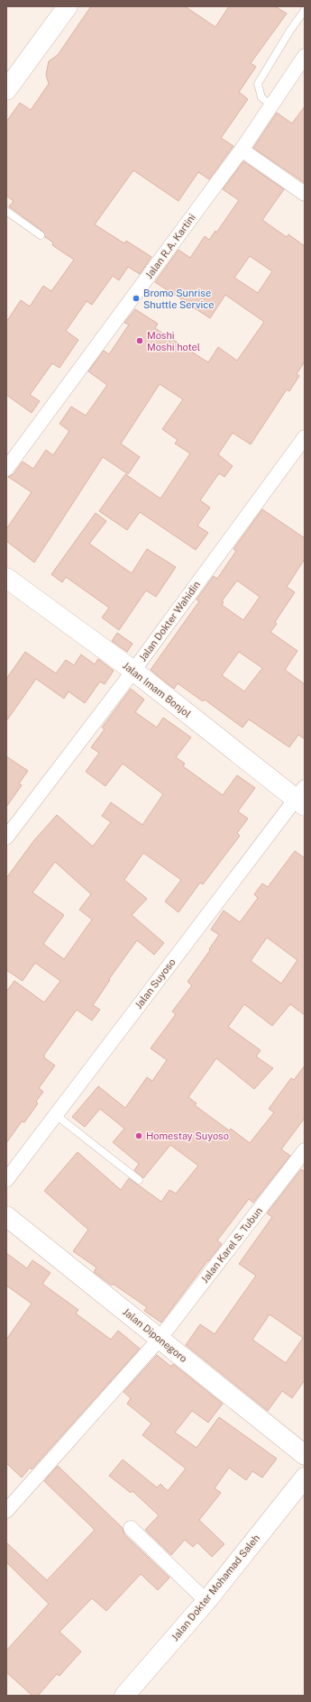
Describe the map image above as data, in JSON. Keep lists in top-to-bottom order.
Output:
{
  "streets": {
    "street": [
      "Jalan R.A. Kartini",
      "Jalan Dokter Wahidin",
      "Jalan Imam Bonjol",
      "Jalan Suyoso",
      "Jalan Karel S. Tubun",
      "Jalan Diponegoro",
      "Jalan Dokter Mohamad Saleh"
    ]
  },
  "crossings": [
    ["Jalan Dokter Wahidin", "Jalan Imam Bonjol"],
    ["Jalan Imam Bonjol", "Jalan Suyoso"],
    ["Jalan Karel S. Tubun", "Jalan Diponegoro"]
  ],
  "places": ["Bromo Sunrise Shuttle Service", "Moshi Moshi hotel", "Homestay Suyoso"]
}
